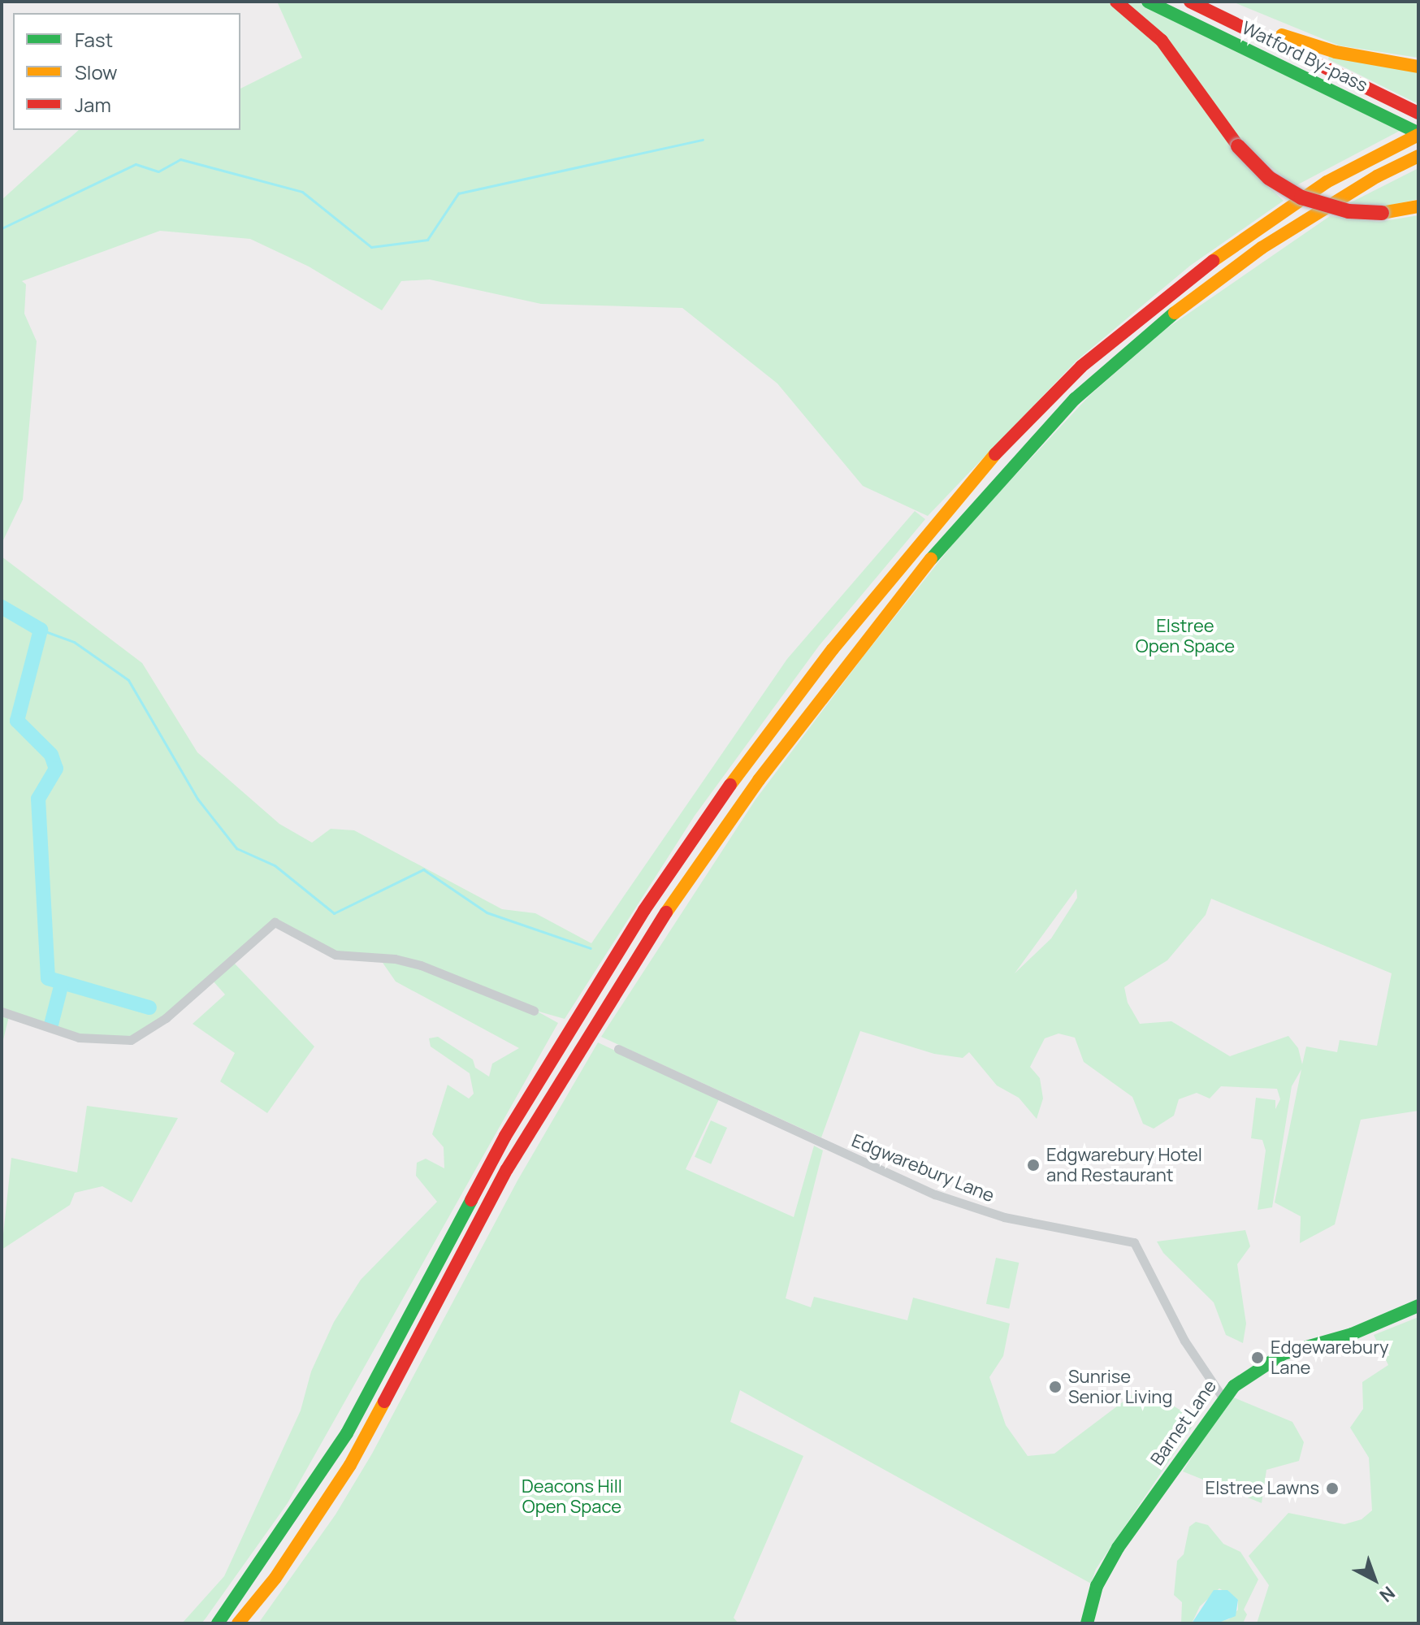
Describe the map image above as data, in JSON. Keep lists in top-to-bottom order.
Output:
{
  "streets": {
    "main road": ["Watford By-pass", "Barnet Lane"],
    "street": ["Edgwarebury Lane"]
  },
  "crossings": [
    ["Edgwarebury Lane", "Barnet Lane"]
  ],
  "parks": ["Elstree Open Space", "Deacons Hill Open Space"],
  "places": [
    "Edgwarebury Hotel and Restaurant",
    "Edgewarebury Lane",
    "Sunrise Senior Living",
    "Elstree Lawns"
  ],
  "legend": ["Fast", "Slow", "Jam"],
  "north": "bottom right"
}
